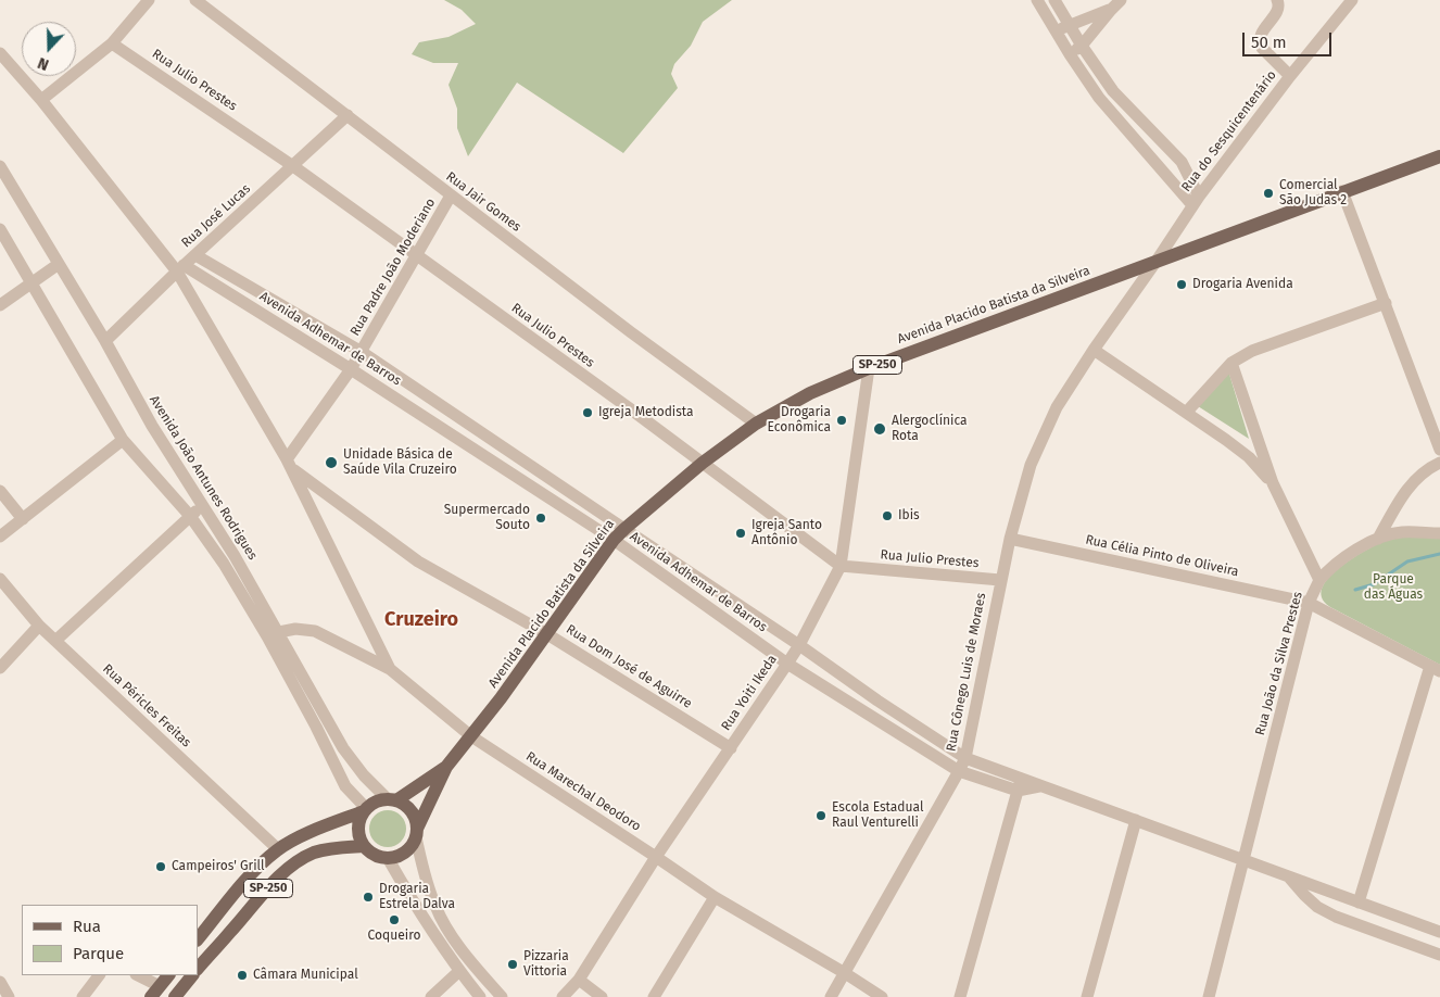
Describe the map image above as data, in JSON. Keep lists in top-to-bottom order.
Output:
{
  "streets": {
    "main road": ["Avenida Placido Batista da Silveira", "SP-250"],
    "street": [
      "Rua Julio Prestes",
      "Rua do Sesquicentenário",
      "Rua Jair Gomes",
      "Rua José Lucas",
      "Rua Padre João Moderiano",
      "Avenida Adhemar de Barros",
      "Avenida João Antunes Rodrigues",
      "Rua Célia Pinto de Oliveira",
      "Rua João da Silva Prestes",
      "Rua Dom José de Aguirre",
      "Rua Cônego Luis de Moraes",
      "Rua Yoiti Ikeda",
      "Rua Péricles Freitas",
      "Rua Marechal Deodoro"
    ]
  },
  "crossings": [
    ["Rua Julio Prestes", "Rua José Lucas"],
    ["Rua Julio Prestes", "Rua Padre João Moderiano"],
    ["Rua Julio Prestes", "Avenida Placido Batista da Silveira"],
    ["Rua Julio Prestes", "Rua Cônego Luis de Moraes"],
    ["Rua Julio Prestes", "Rua Yoiti Ikeda"],
    ["Rua do Sesquicentenário", "Avenida Placido Batista da Silveira"],
    ["Rua do Sesquicentenário", "Rua Cônego Luis de Moraes"],
    ["Rua Jair Gomes", "Rua José Lucas"],
    ["Rua Jair Gomes", "Rua Padre João Moderiano"],
    ["Rua Jair Gomes", "Avenida Placido Batista da Silveira"],
    ["Rua José Lucas", "Avenida Adhemar de Barros"],
    ["Rua José Lucas", "Avenida João Antunes Rodrigues"],
    ["Rua Padre João Moderiano", "Avenida Adhemar de Barros"],
    ["Rua Padre João Moderiano", "Rua Dom José de Aguirre"],
    ["Avenida Placido Batista da Silveira", "Avenida Adhemar de Barros"],
    ["Avenida Placido Batista da Silveira", "SP-250"],
    ["Avenida Placido Batista da Silveira", "Avenida João Antunes Rodrigues"],
    ["Avenida Placido Batista da Silveira", "Rua Dom José de Aguirre"],
    ["Avenida Placido Batista da Silveira", "Rua Cônego Luis de Moraes"],
    ["Avenida Placido Batista da Silveira", "Rua Yoiti Ikeda"],
    ["Avenida Placido Batista da Silveira", "Rua Marechal Deodoro"],
    ["Avenida Adhemar de Barros", "Rua João da Silva Prestes"],
    ["Avenida Adhemar de Barros", "Rua Dom José de Aguirre"],
    ["Avenida Adhemar de Barros", "Rua Cônego Luis de Moraes"],
    ["Avenida Adhemar de Barros", "Rua Yoiti Ikeda"],
    ["Avenida Adhemar de Barros", "Rua Marechal Deodoro"],
    ["SP-250", "Avenida João Antunes Rodrigues"],
    ["SP-250", "Rua Péricles Freitas"],
    ["Avenida João Antunes Rodrigues", "Rua Marechal Deodoro"],
    ["Rua Célia Pinto de Oliveira", "Rua João da Silva Prestes"],
    ["Rua Célia Pinto de Oliveira", "Rua Cônego Luis de Moraes"],
    ["Rua João da Silva Prestes", "Rua Cônego Luis de Moraes"],
    ["Rua Dom José de Aguirre", "Rua Yoiti Ikeda"],
    ["Rua Cônego Luis de Moraes", "Rua Marechal Deodoro"],
    ["Rua Yoiti Ikeda", "Rua Marechal Deodoro"]
  ],
  "districts": ["Cruzeiro"],
  "parks": ["Parque das Águas"],
  "places": [
    "Comercial São Judas 2",
    "Drogaria Avenida",
    "Igreja Metodista",
    "Drogaria Econômica",
    "Alergoclínica Rota",
    "Unidade Básica de Saúde Vila Cruzeiro",
    "Ibis",
    "Supermercado Souto",
    "Igreja Santo Antônio",
    "Escola Estadual Raul Venturelli",
    "Campeiros' Grill",
    "Drogaria Estrela Dalva",
    "Coqueiro",
    "Pizzaria Vittoria",
    "Câmara Municipal"
  ],
  "legend": ["Rua", "Parque"],
  "scale_bar": "50 m",
  "north": "bottom"
}
